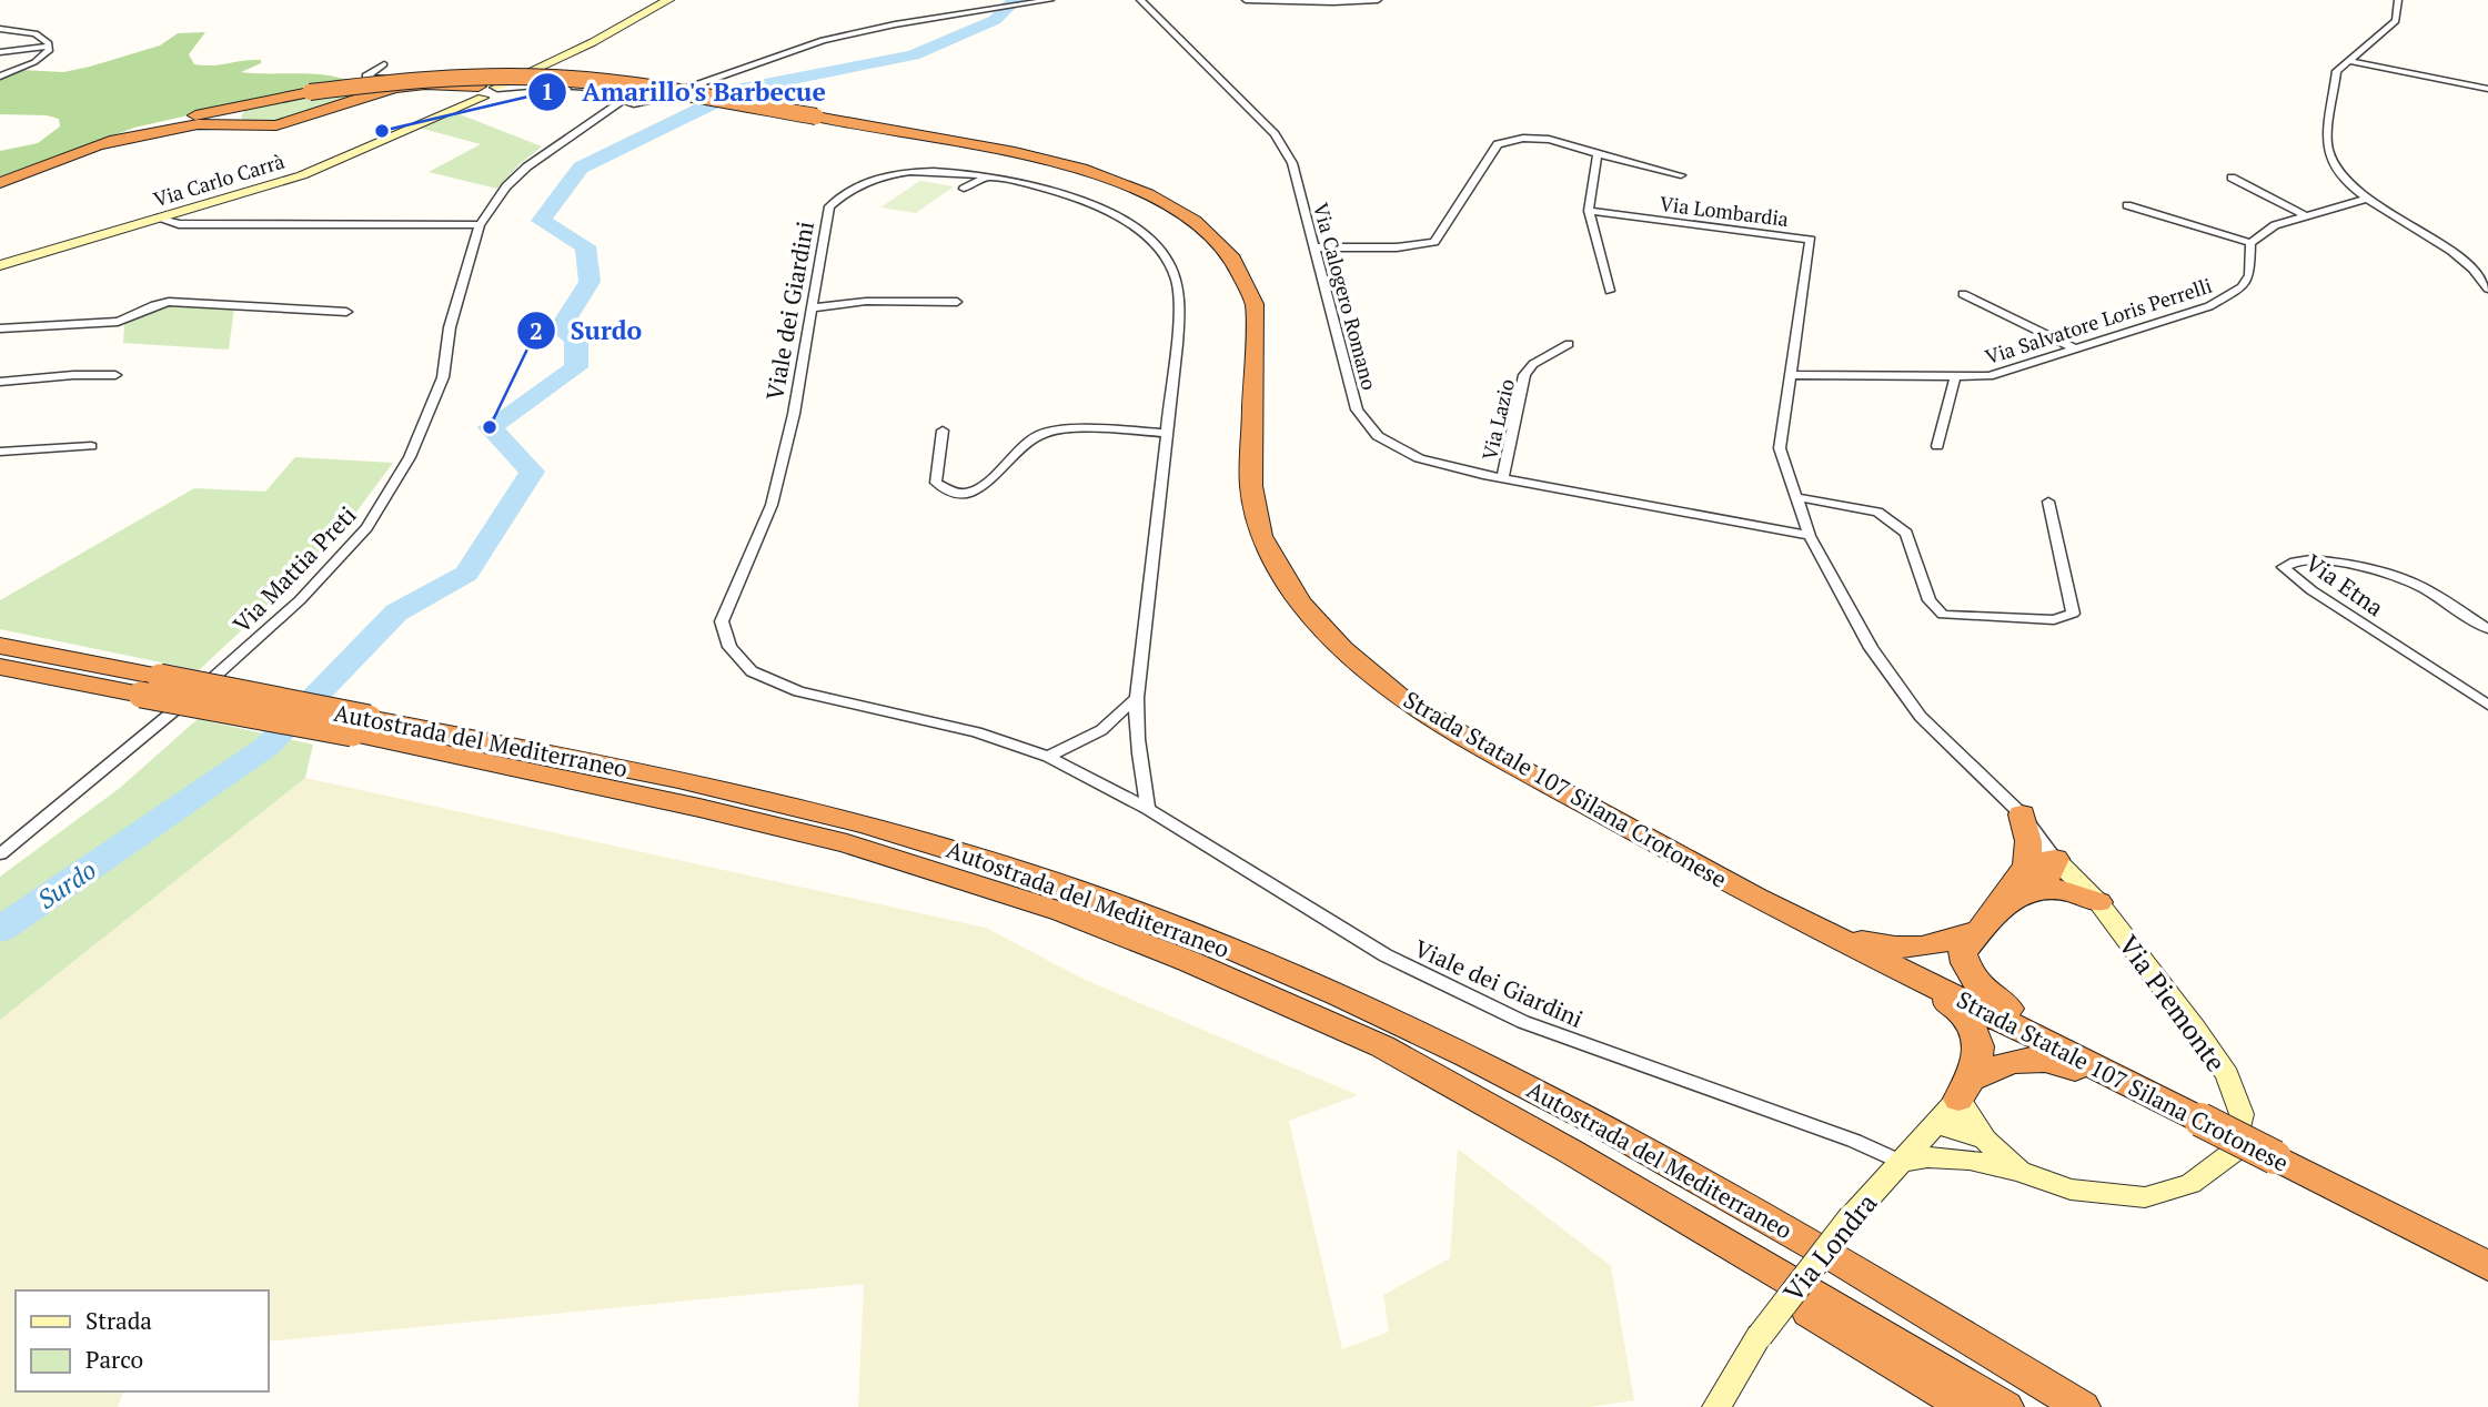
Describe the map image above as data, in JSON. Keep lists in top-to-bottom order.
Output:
{
  "streets": {
    "highway": ["Autostrada del Mediterraneo", "Strada Statale 107 Silana Crotonese"],
    "main road": ["Via Carlo Carrà", "Via Piemonte", "Via Londra"],
    "street": [
      "Via Lombardia",
      "Via Calogero Romano",
      "Viale dei Giardini",
      "Via Salvatore Loris Perrelli",
      "Via Lazio",
      "Via Mattia Preti",
      "Via Etna"
    ]
  },
  "crossings": [
    ["Via Carlo Carrà", "Via Mattia Preti"],
    ["Via Lombardia", "Via Salvatore Loris Perrelli"],
    ["Via Calogero Romano", "Via Lazio"],
    ["Viale dei Giardini", "Via Piemonte"],
    ["Viale dei Giardini", "Via Londra"],
    ["Via Piemonte", "Via Londra"]
  ],
  "water": ["Surdo"],
  "places": ["Amarillo's Barbecue", "Surdo"],
  "legend": ["Strada", "Parco"]
}
